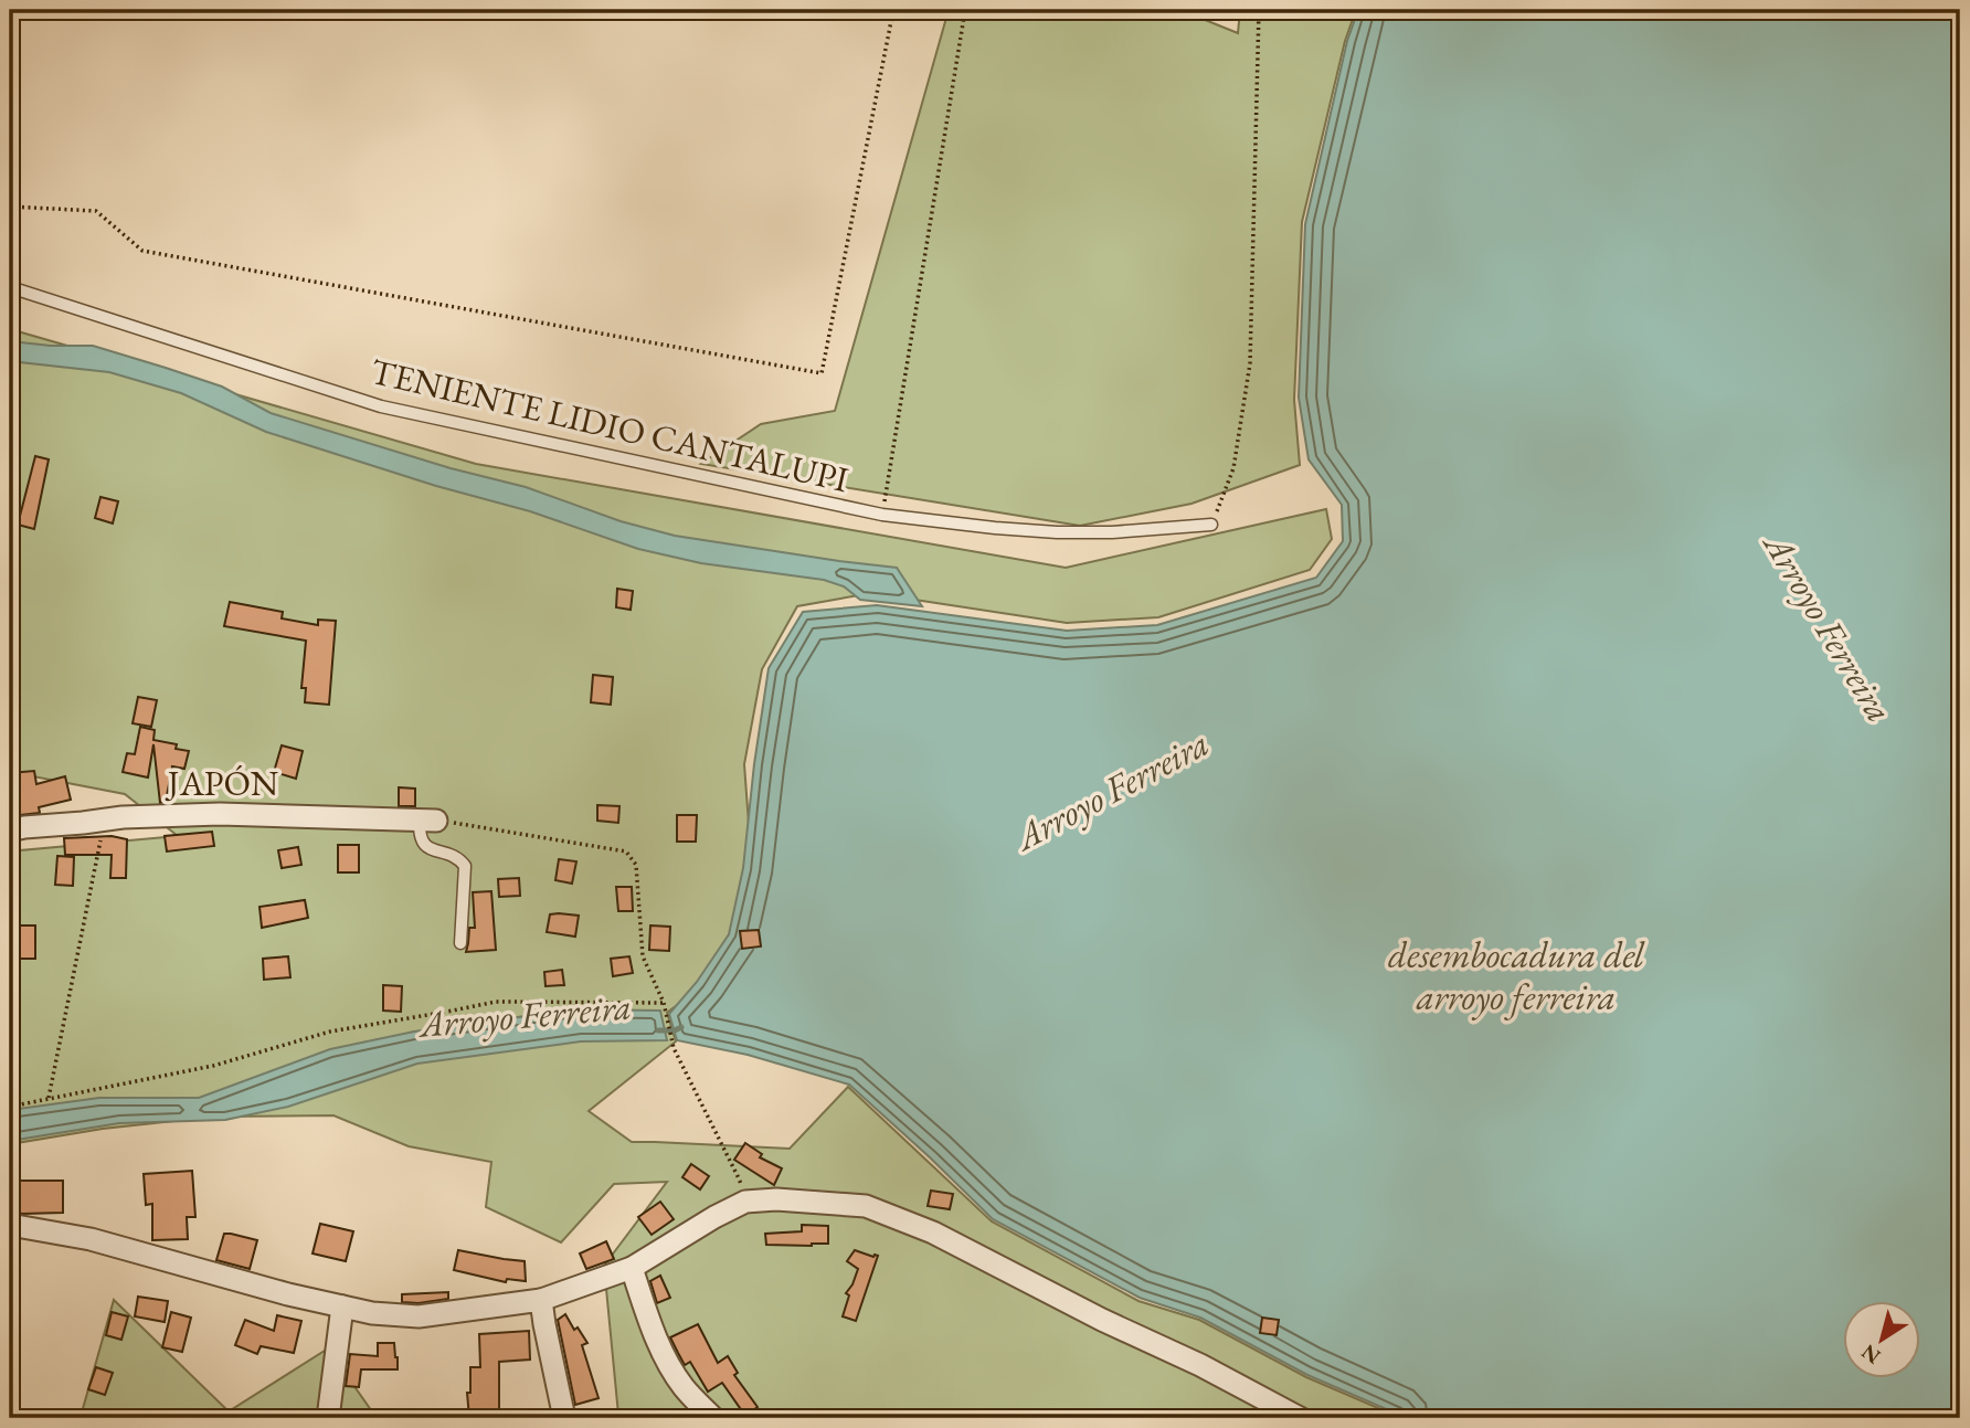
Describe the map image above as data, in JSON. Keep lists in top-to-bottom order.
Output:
{
  "streets": {
    "street": ["JAPÓN"],
    "lane": ["TENIENTE LIDIO CANTALUPI"]
  },
  "water": ["Arroyo Ferreira", "desembocadura del arroyo ferreira"],
  "north": "bottom left"
}
